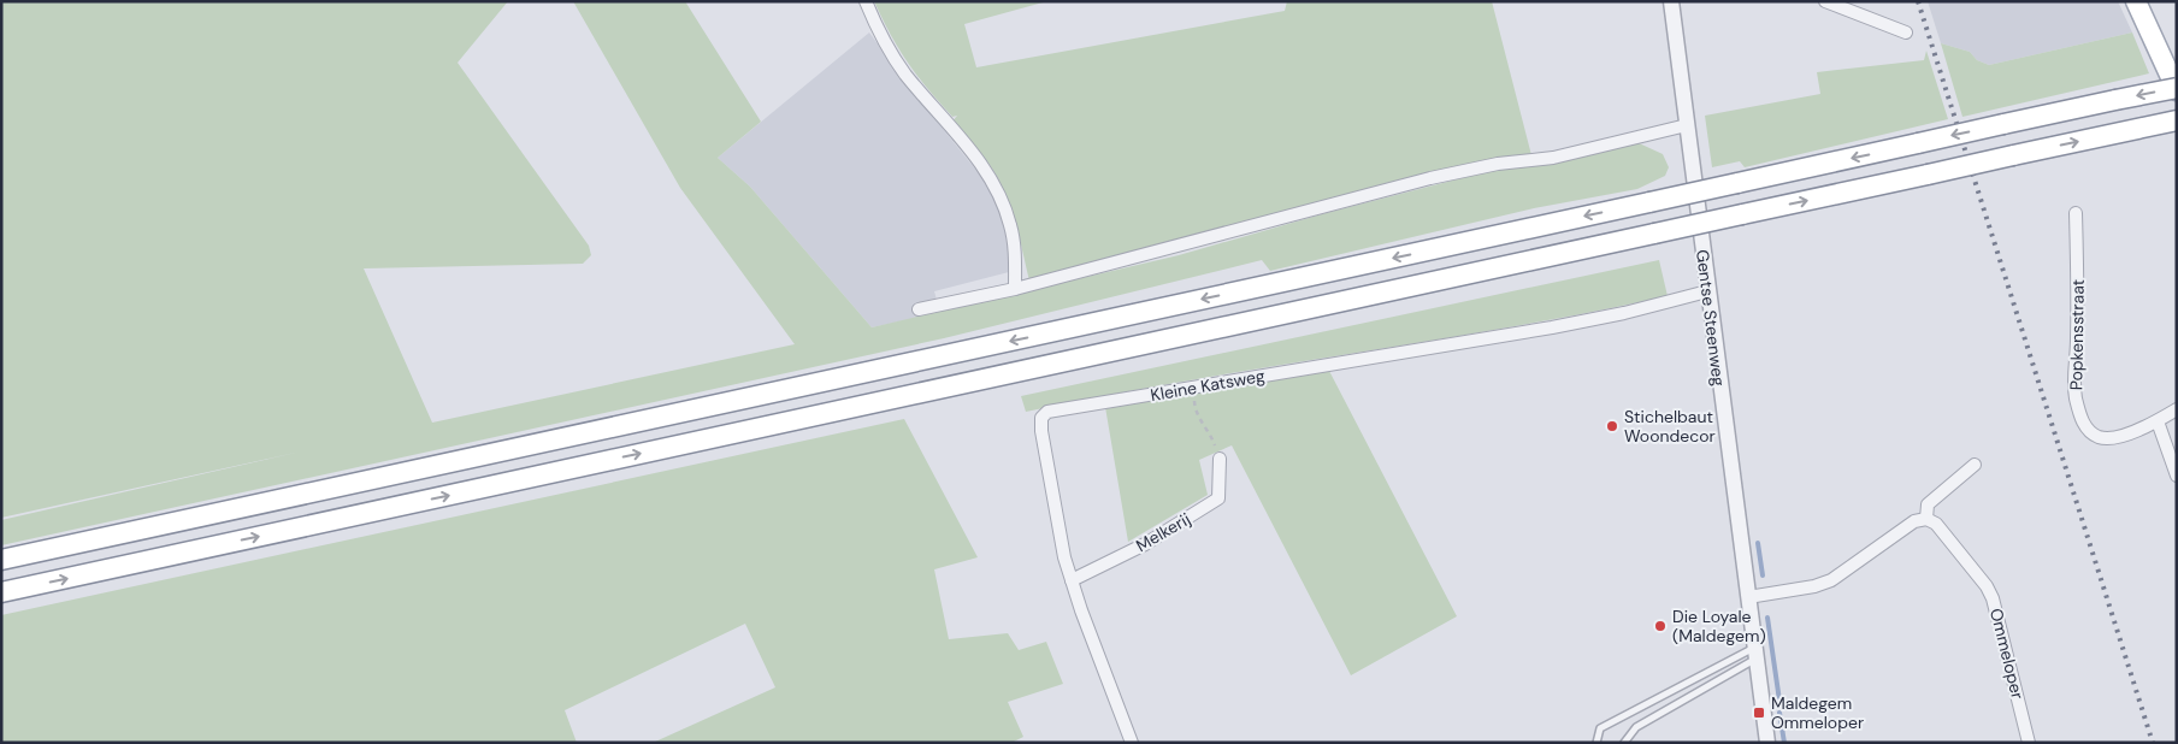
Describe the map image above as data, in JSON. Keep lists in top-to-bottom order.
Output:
{
  "streets": {
    "street": [
      "Gentse Steenweg",
      "Popkensstraat",
      "Kleine Katsweg",
      "Melkerij",
      "Ommeloper"
    ]
  },
  "crossings": [
    ["Gentse Steenweg", "Kleine Katsweg"],
    ["Kleine Katsweg", "Melkerij"]
  ],
  "places": {
    "other": ["Stichelbaut Woondecor", "Die Loyale (Maldegem)"],
    "transit": ["Maldegem Ommeloper"]
  }
}
